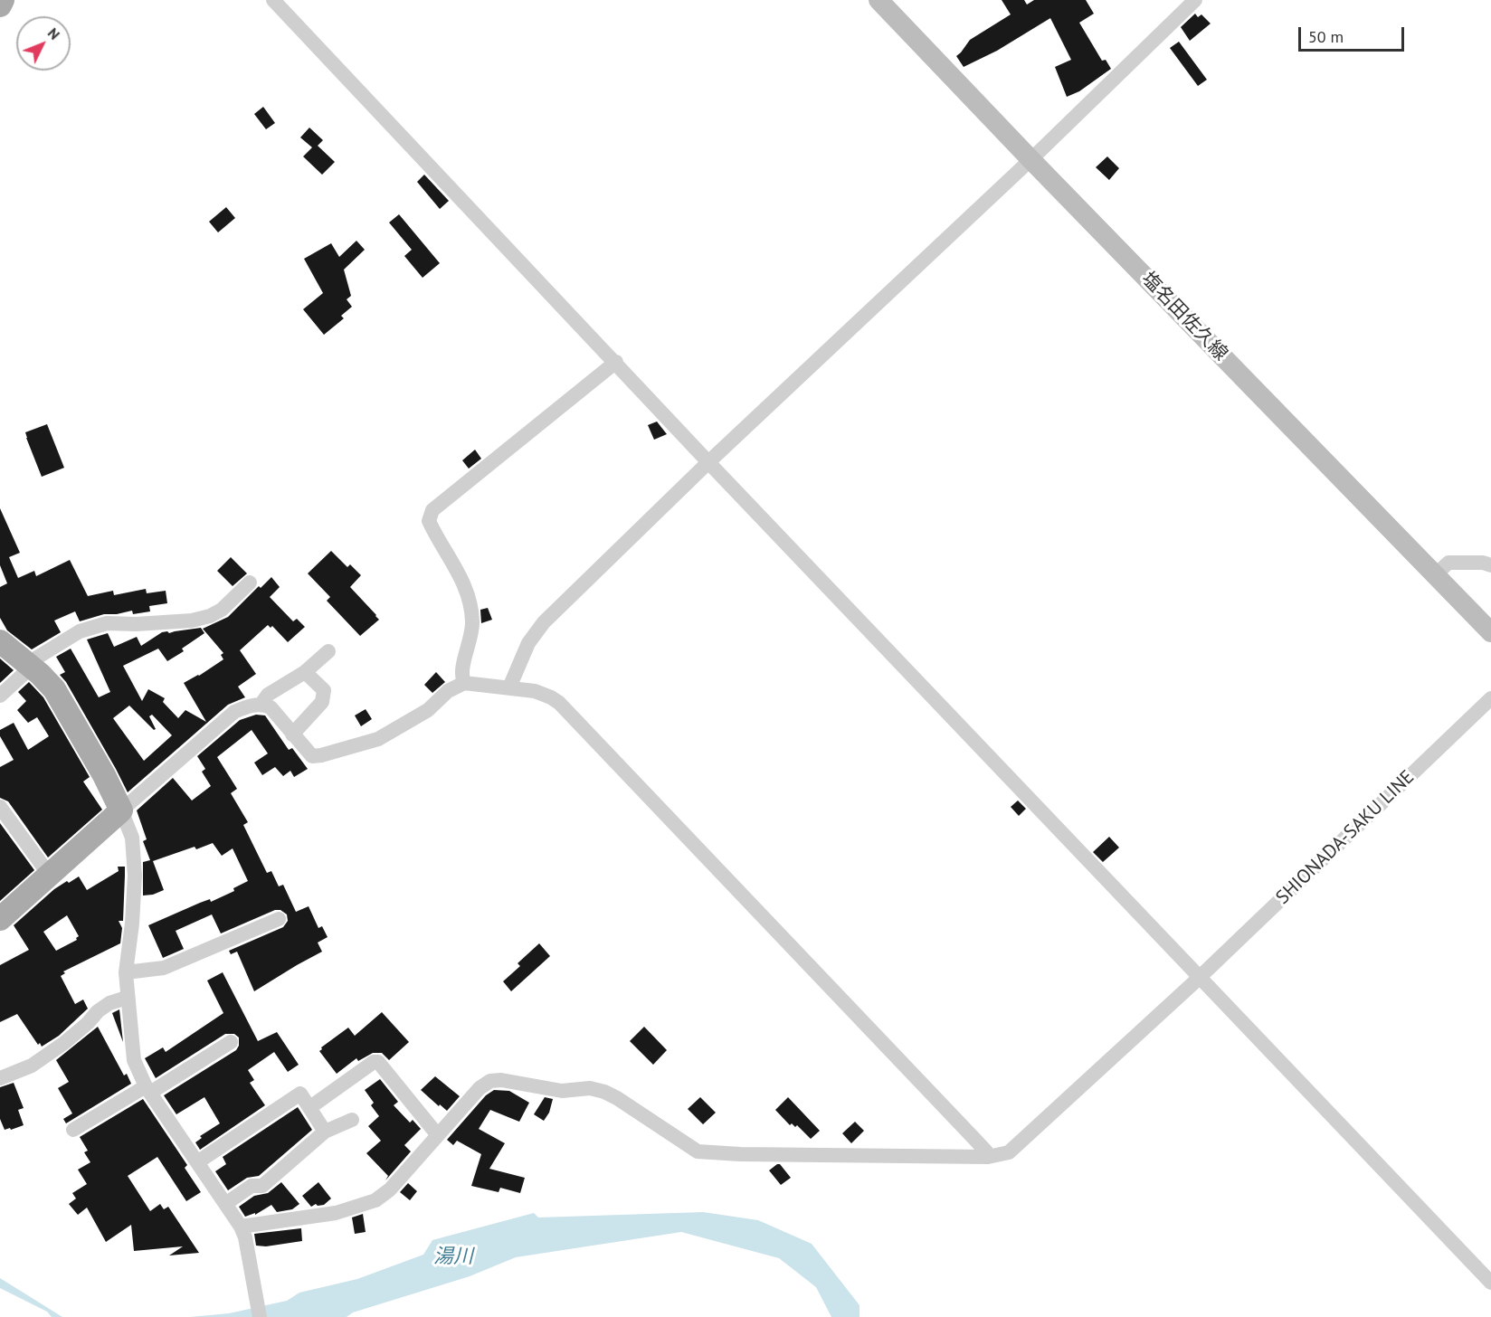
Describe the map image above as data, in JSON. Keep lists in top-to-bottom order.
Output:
{
  "streets": {
    "main road": ["塩名田佐久線"],
    "street": ["SHIONADA-SAKU LINE"]
  },
  "water": ["湯川"],
  "scale_bar": "50 m",
  "north": "top right"
}
